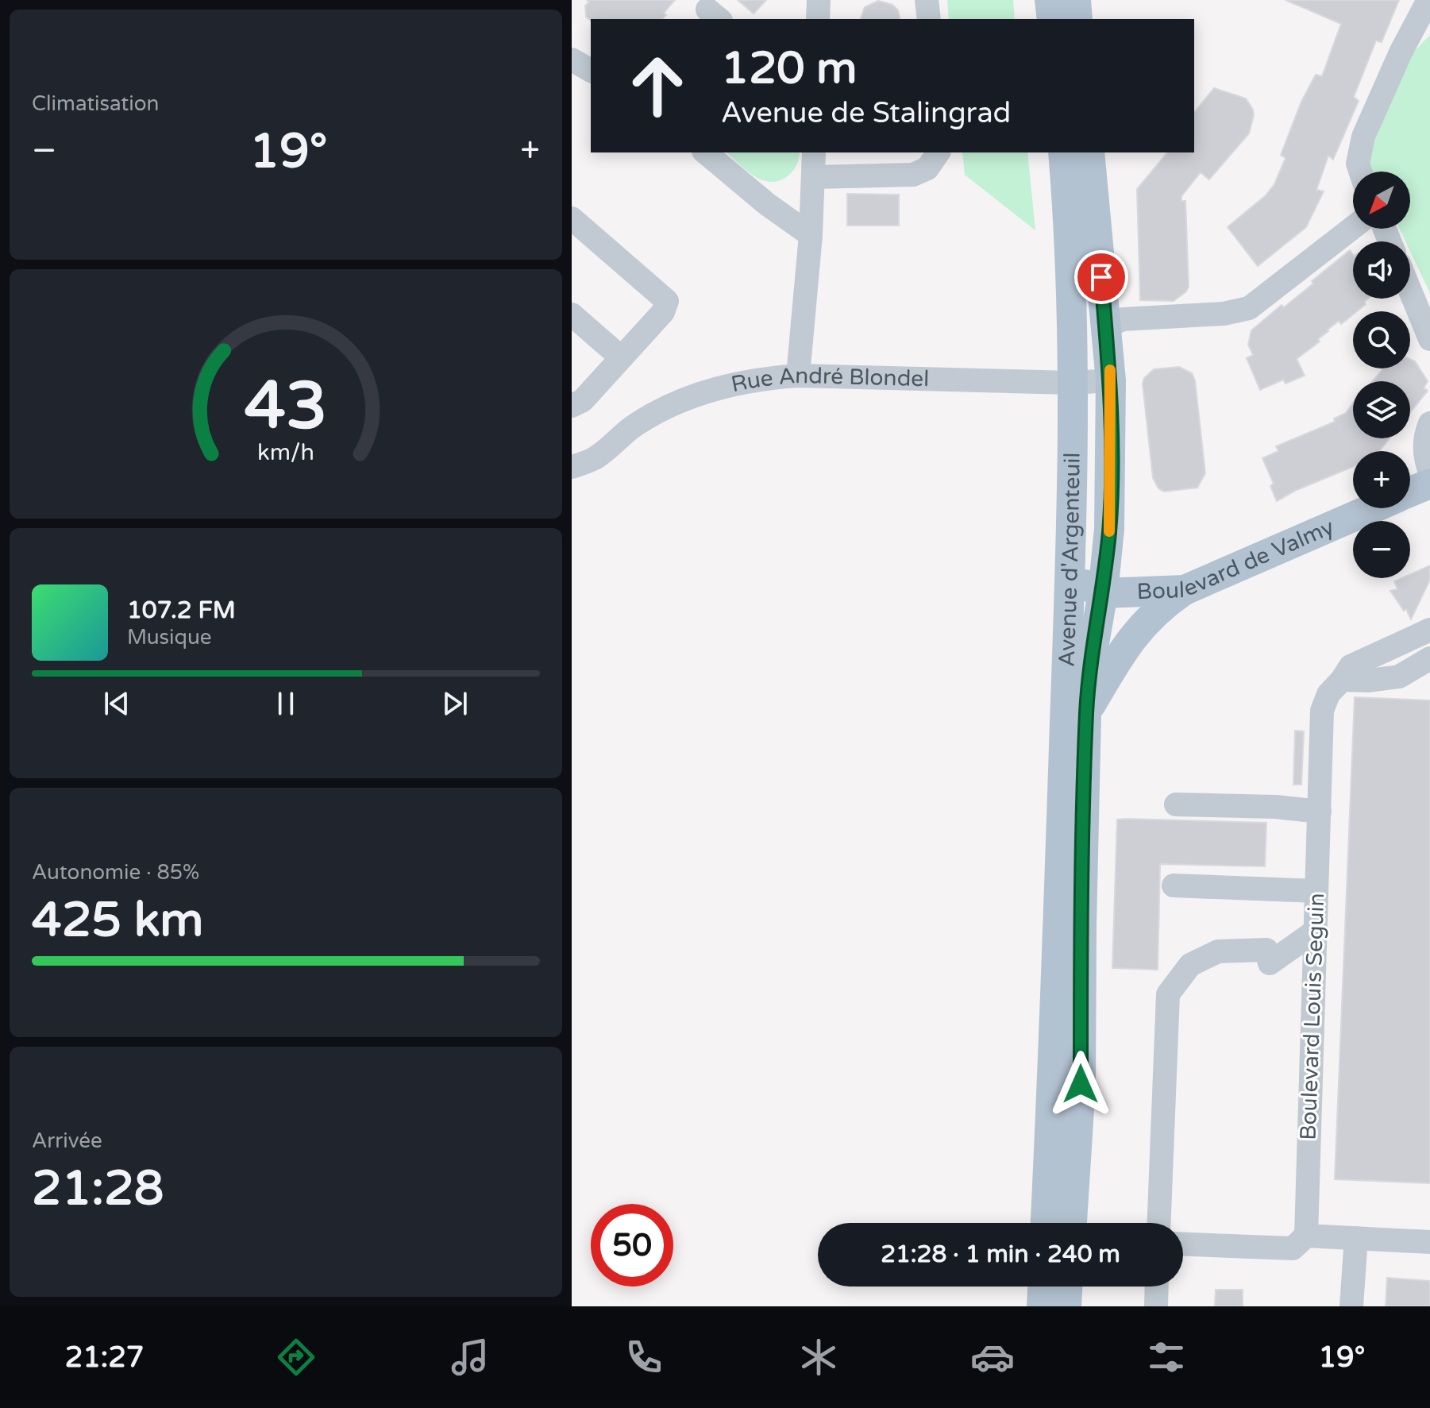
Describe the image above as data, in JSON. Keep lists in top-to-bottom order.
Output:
{
  "streets": {
    "main road": ["Boulevard de Valmy", "Avenue d'Argenteuil"],
    "street": ["Rue André Blondel", "Boulevard Louis Seguin"]
  },
  "crossings": [
    ["Rue André Blondel", "Avenue d'Argenteuil"],
    ["Boulevard de Valmy", "Avenue d'Argenteuil"]
  ],
  "north": "bottom left",
  "page": {
    "tile": [
      "Climatisation",
      ["Autonomie · 85%", "425 km"],
      ["Arrivée", "21:28"]
    ],
    "turn": ["120 m", "Avenue de Stalingrad"],
    "heat": ["−", "19°", "+"],
    "map_buttons": ["+", "−"],
    "song": ["107.2 FM", "Musique"],
    "limit": "50",
    "trip": "21:28 · 1 min · 240 m",
    "tabs": ["21:27", "19°"],
    "gauge": ["43", "km/h"]
  }
}
